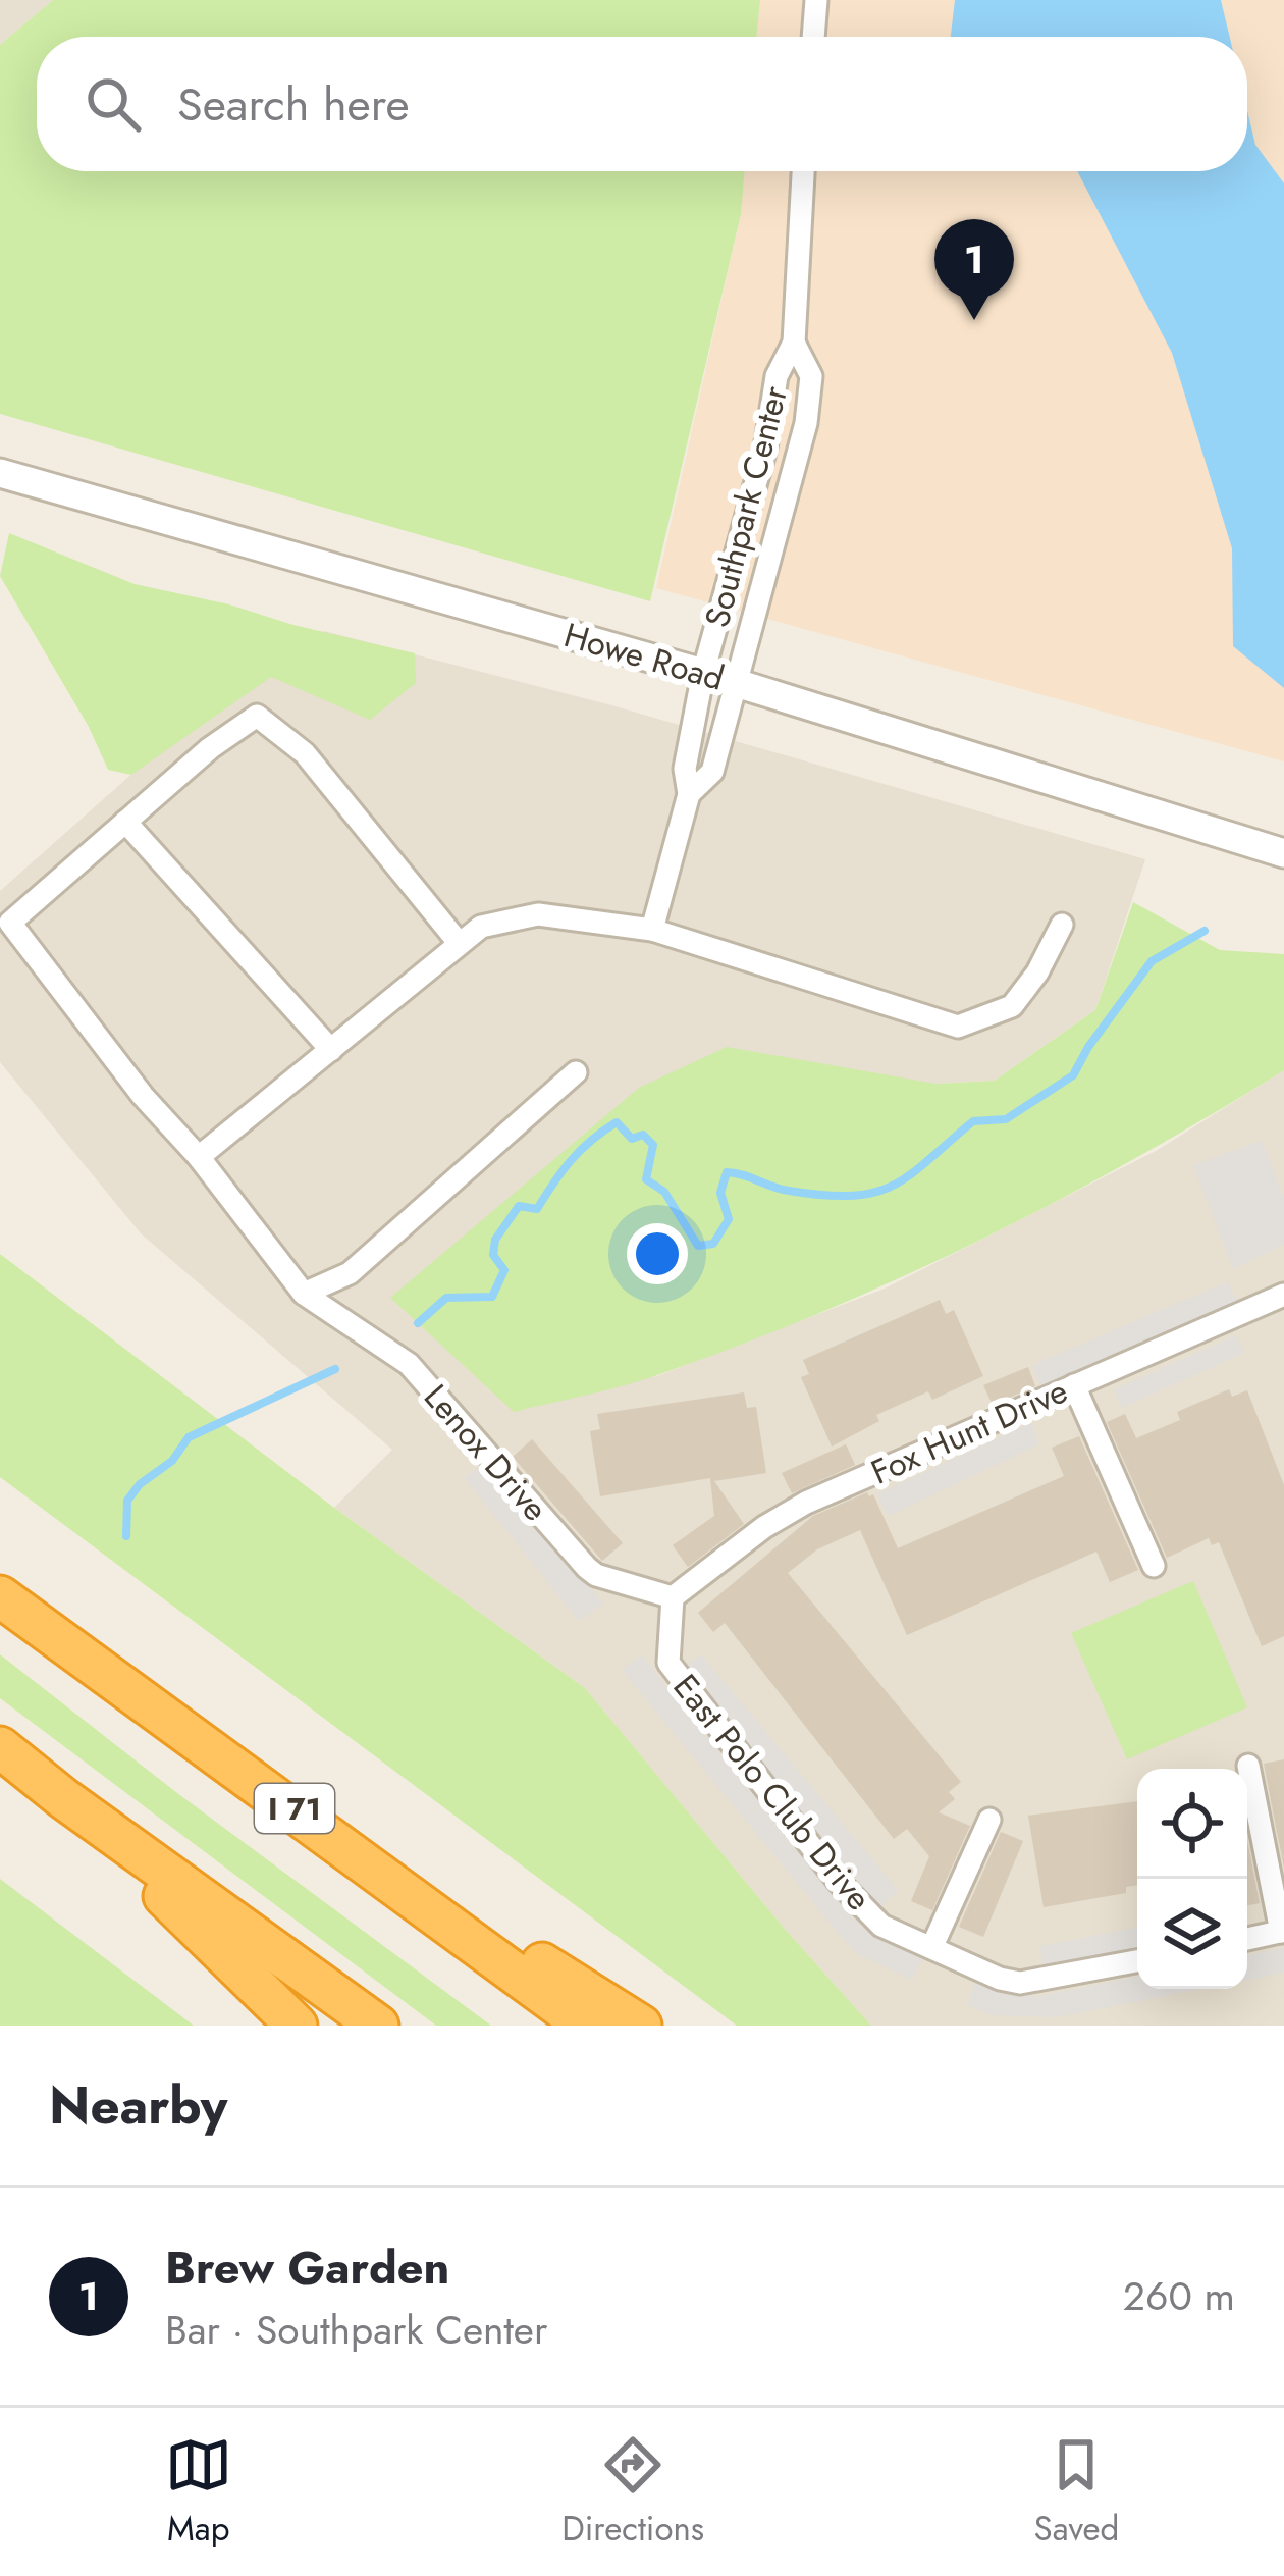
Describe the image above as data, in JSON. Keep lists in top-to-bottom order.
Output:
{
  "streets": {
    "highway": ["I 71"],
    "street": [
      "Southpark Center",
      "Howe Road",
      "Fox Hunt Drive",
      "Lenox Drive",
      "East Polo Club Drive"
    ]
  },
  "crossings": [
    ["Southpark Center", "Howe Road"],
    ["Fox Hunt Drive", "Lenox Drive"],
    ["Fox Hunt Drive", "East Polo Club Drive"],
    ["Lenox Drive", "East Polo Club Drive"]
  ],
  "page": {
    "search": "Search here",
    "pins": "1",
    "heading": "Nearby",
    "list": [
      {
        "mark": "1",
        "name": "Brew Garden",
        "note": "Bar · Southpark Center",
        "value": "260 m"
      }
    ],
    "nav": ["Map", "Directions", "Saved"]
  }
}
